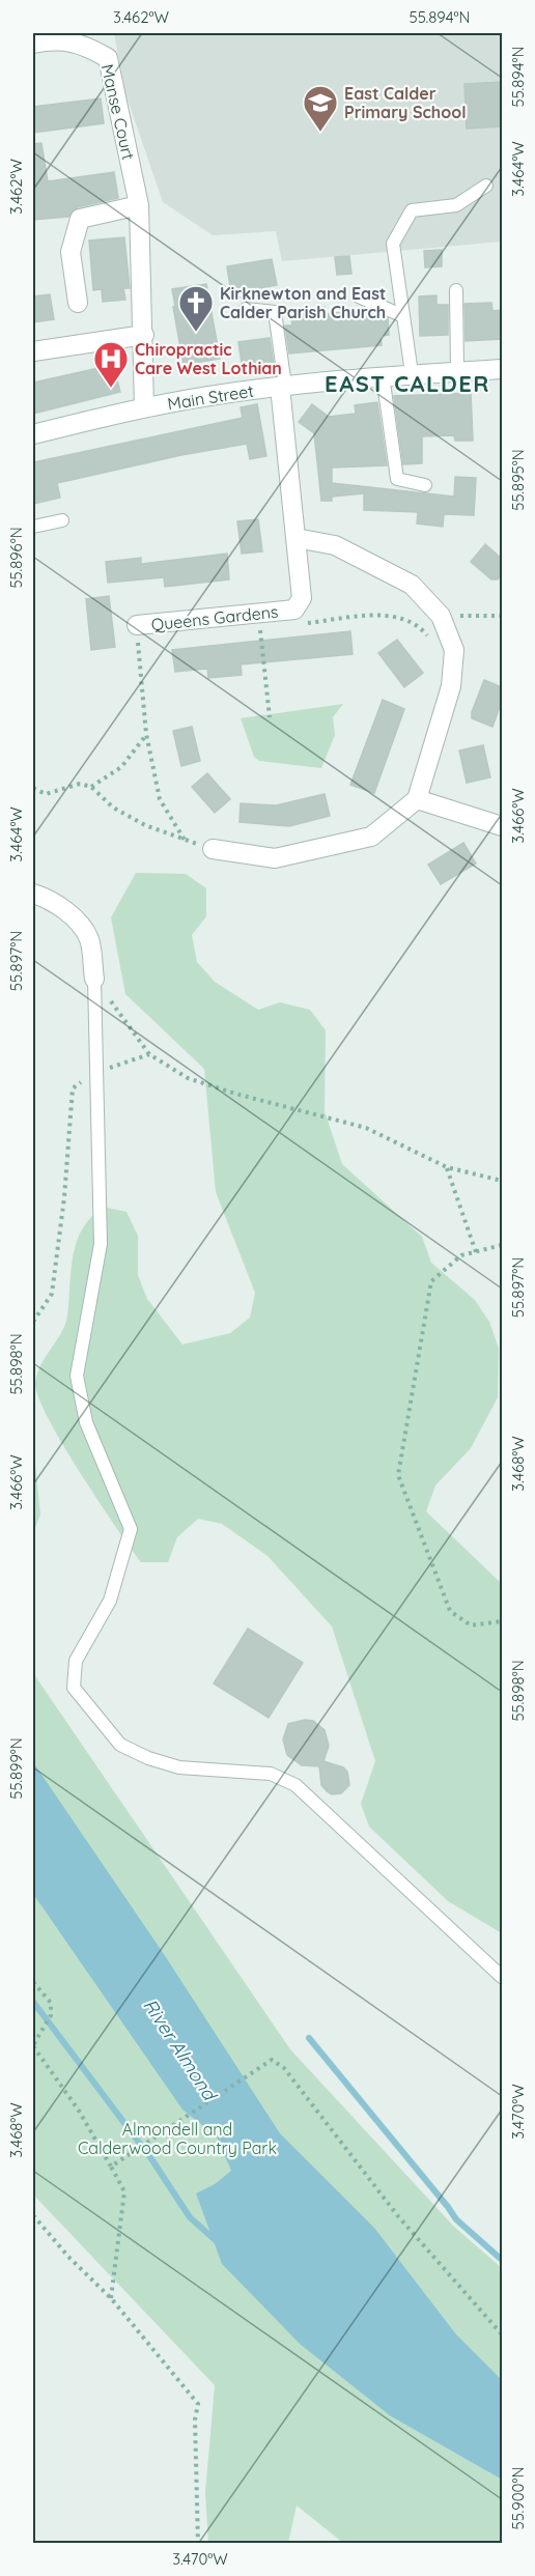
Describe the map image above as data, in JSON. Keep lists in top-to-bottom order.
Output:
{
  "streets": {
    "street": ["Manse Court", "Main Street", "Queens Gardens"]
  },
  "crossings": [
    ["Manse Court", "Main Street"],
    ["Main Street", "Queens Gardens"]
  ],
  "districts": ["EAST CALDER"],
  "water": ["River Almond"],
  "parks": ["Almondell and Calderwood Country Park"],
  "places": {
    "school or university": ["East Calder Primary School"],
    "church": ["Kirknewton and East Calder Parish Church"],
    "hospital": ["Chiropractic Care West Lothian"]
  },
  "coordinates": [
    "3.462°W",
    "55.894°N",
    "3.464°W",
    "55.895°N",
    "55.896°N",
    "3.466°W",
    "55.897°N",
    "55.898°N",
    "3.468°W",
    "55.899°N",
    "3.470°W",
    "55.900°N"
  ]
}
